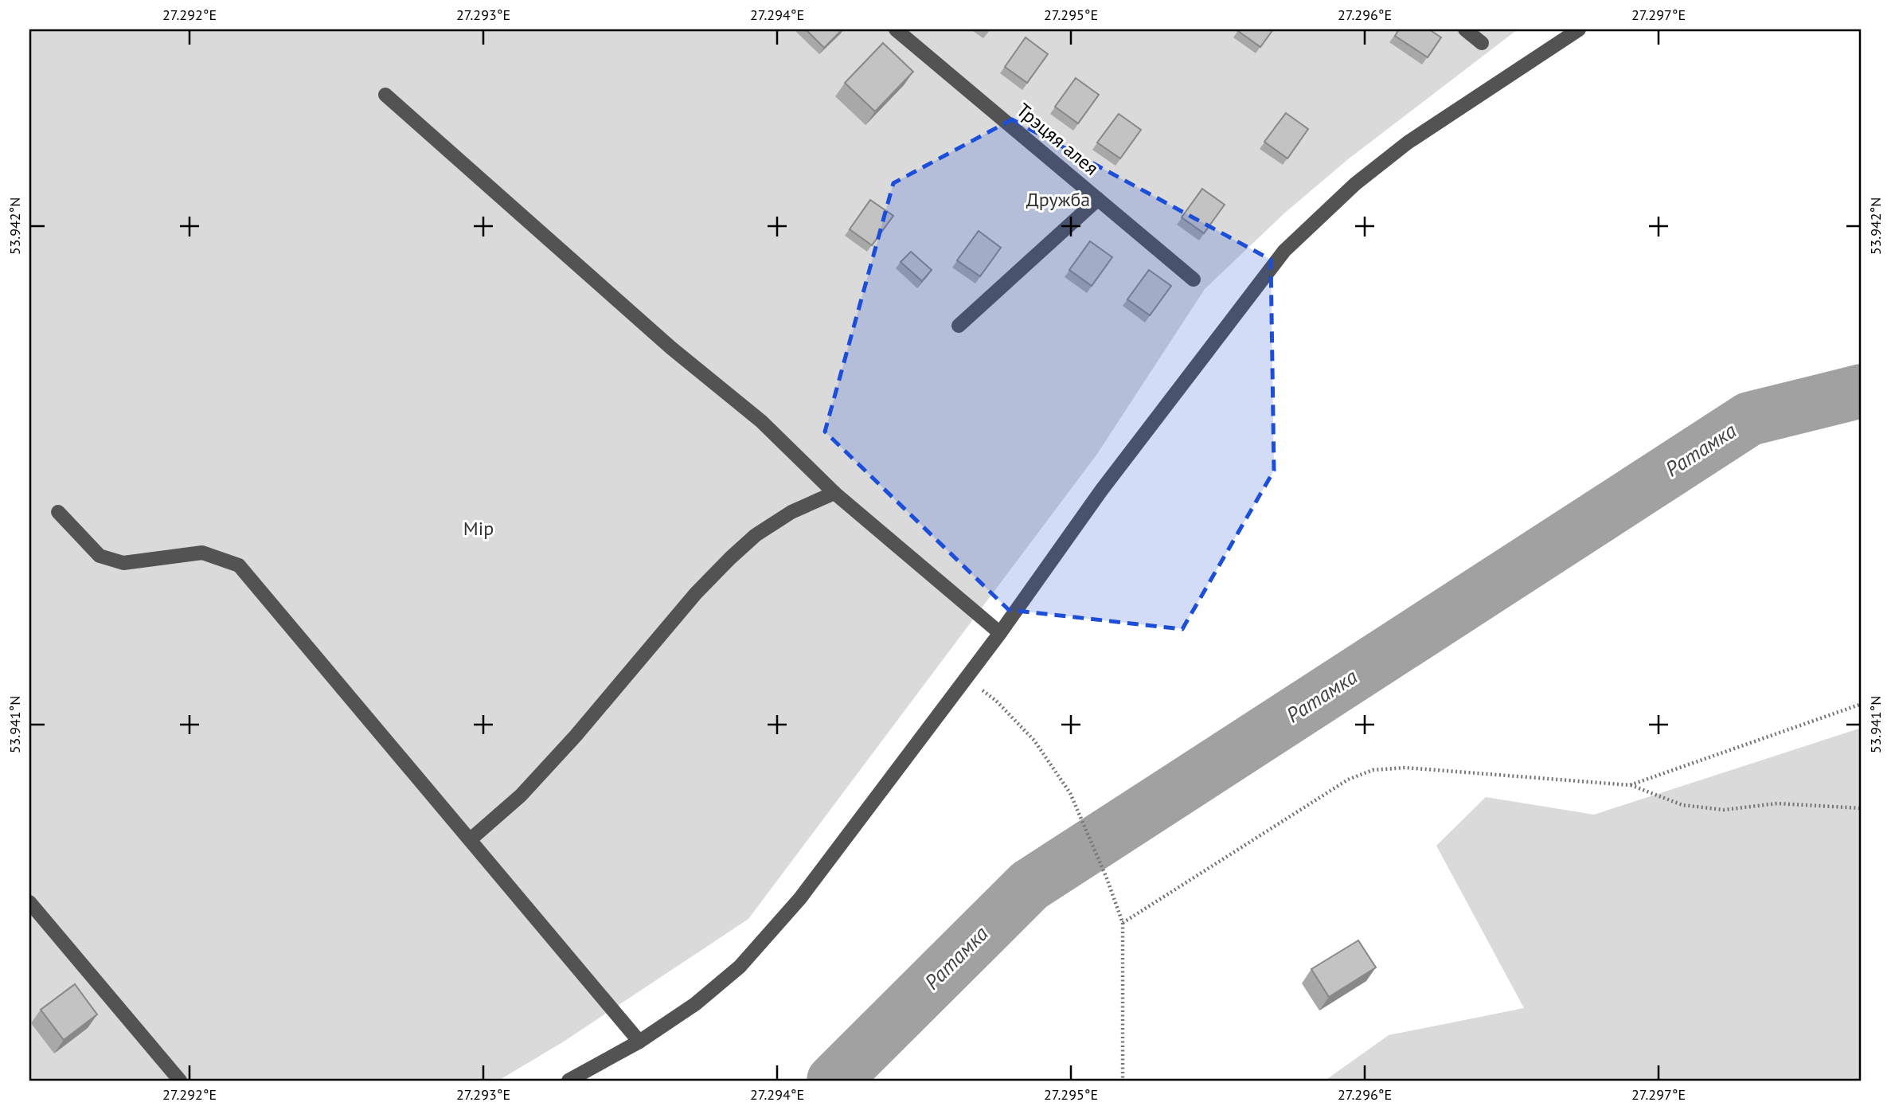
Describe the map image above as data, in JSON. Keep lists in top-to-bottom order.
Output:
{
  "streets": {
    "street": ["Трэцяя алея"]
  },
  "water": ["Ратамка"],
  "parks": ["Дружба", "Мір"],
  "coordinates": [
    "27.292°E",
    "27.293°E",
    "27.294°E",
    "27.295°E",
    "27.296°E",
    "27.297°E",
    "53.942°N",
    "53.941°N"
  ]
}
